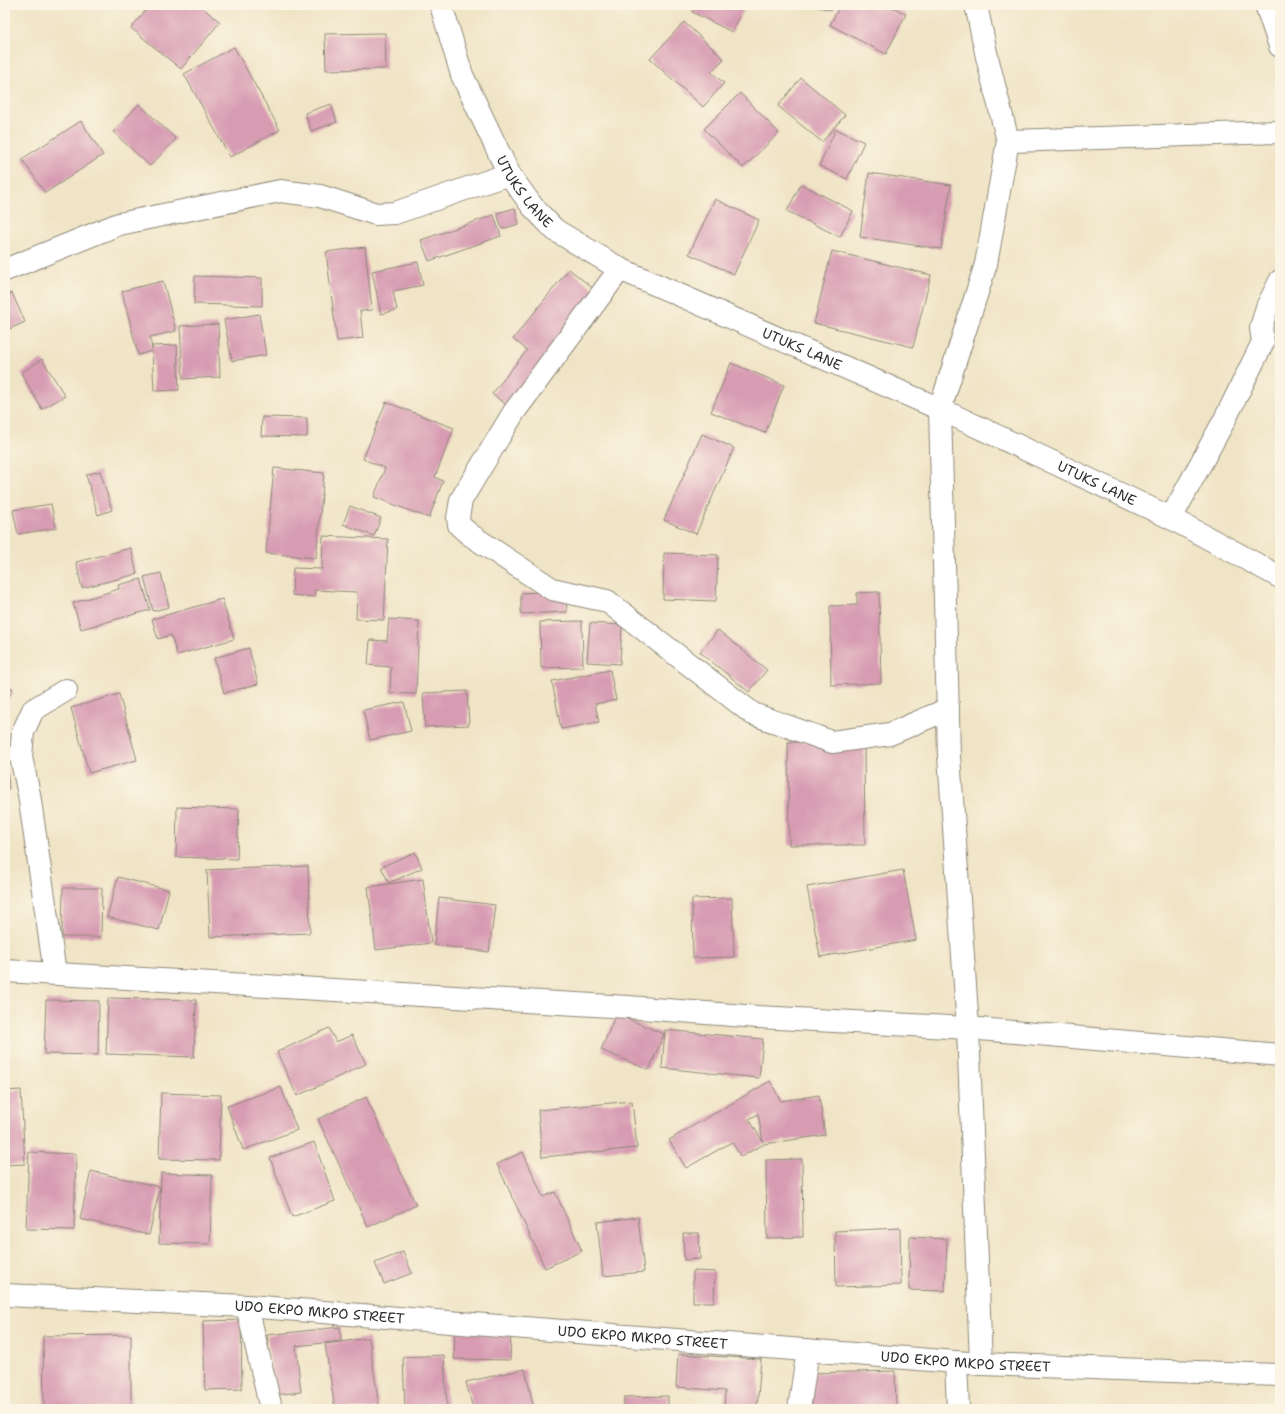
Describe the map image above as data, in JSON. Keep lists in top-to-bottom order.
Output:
{
  "streets": {
    "street": ["UTUKS LANE", "UDO EKPO MKPO STREET"]
  }
}
